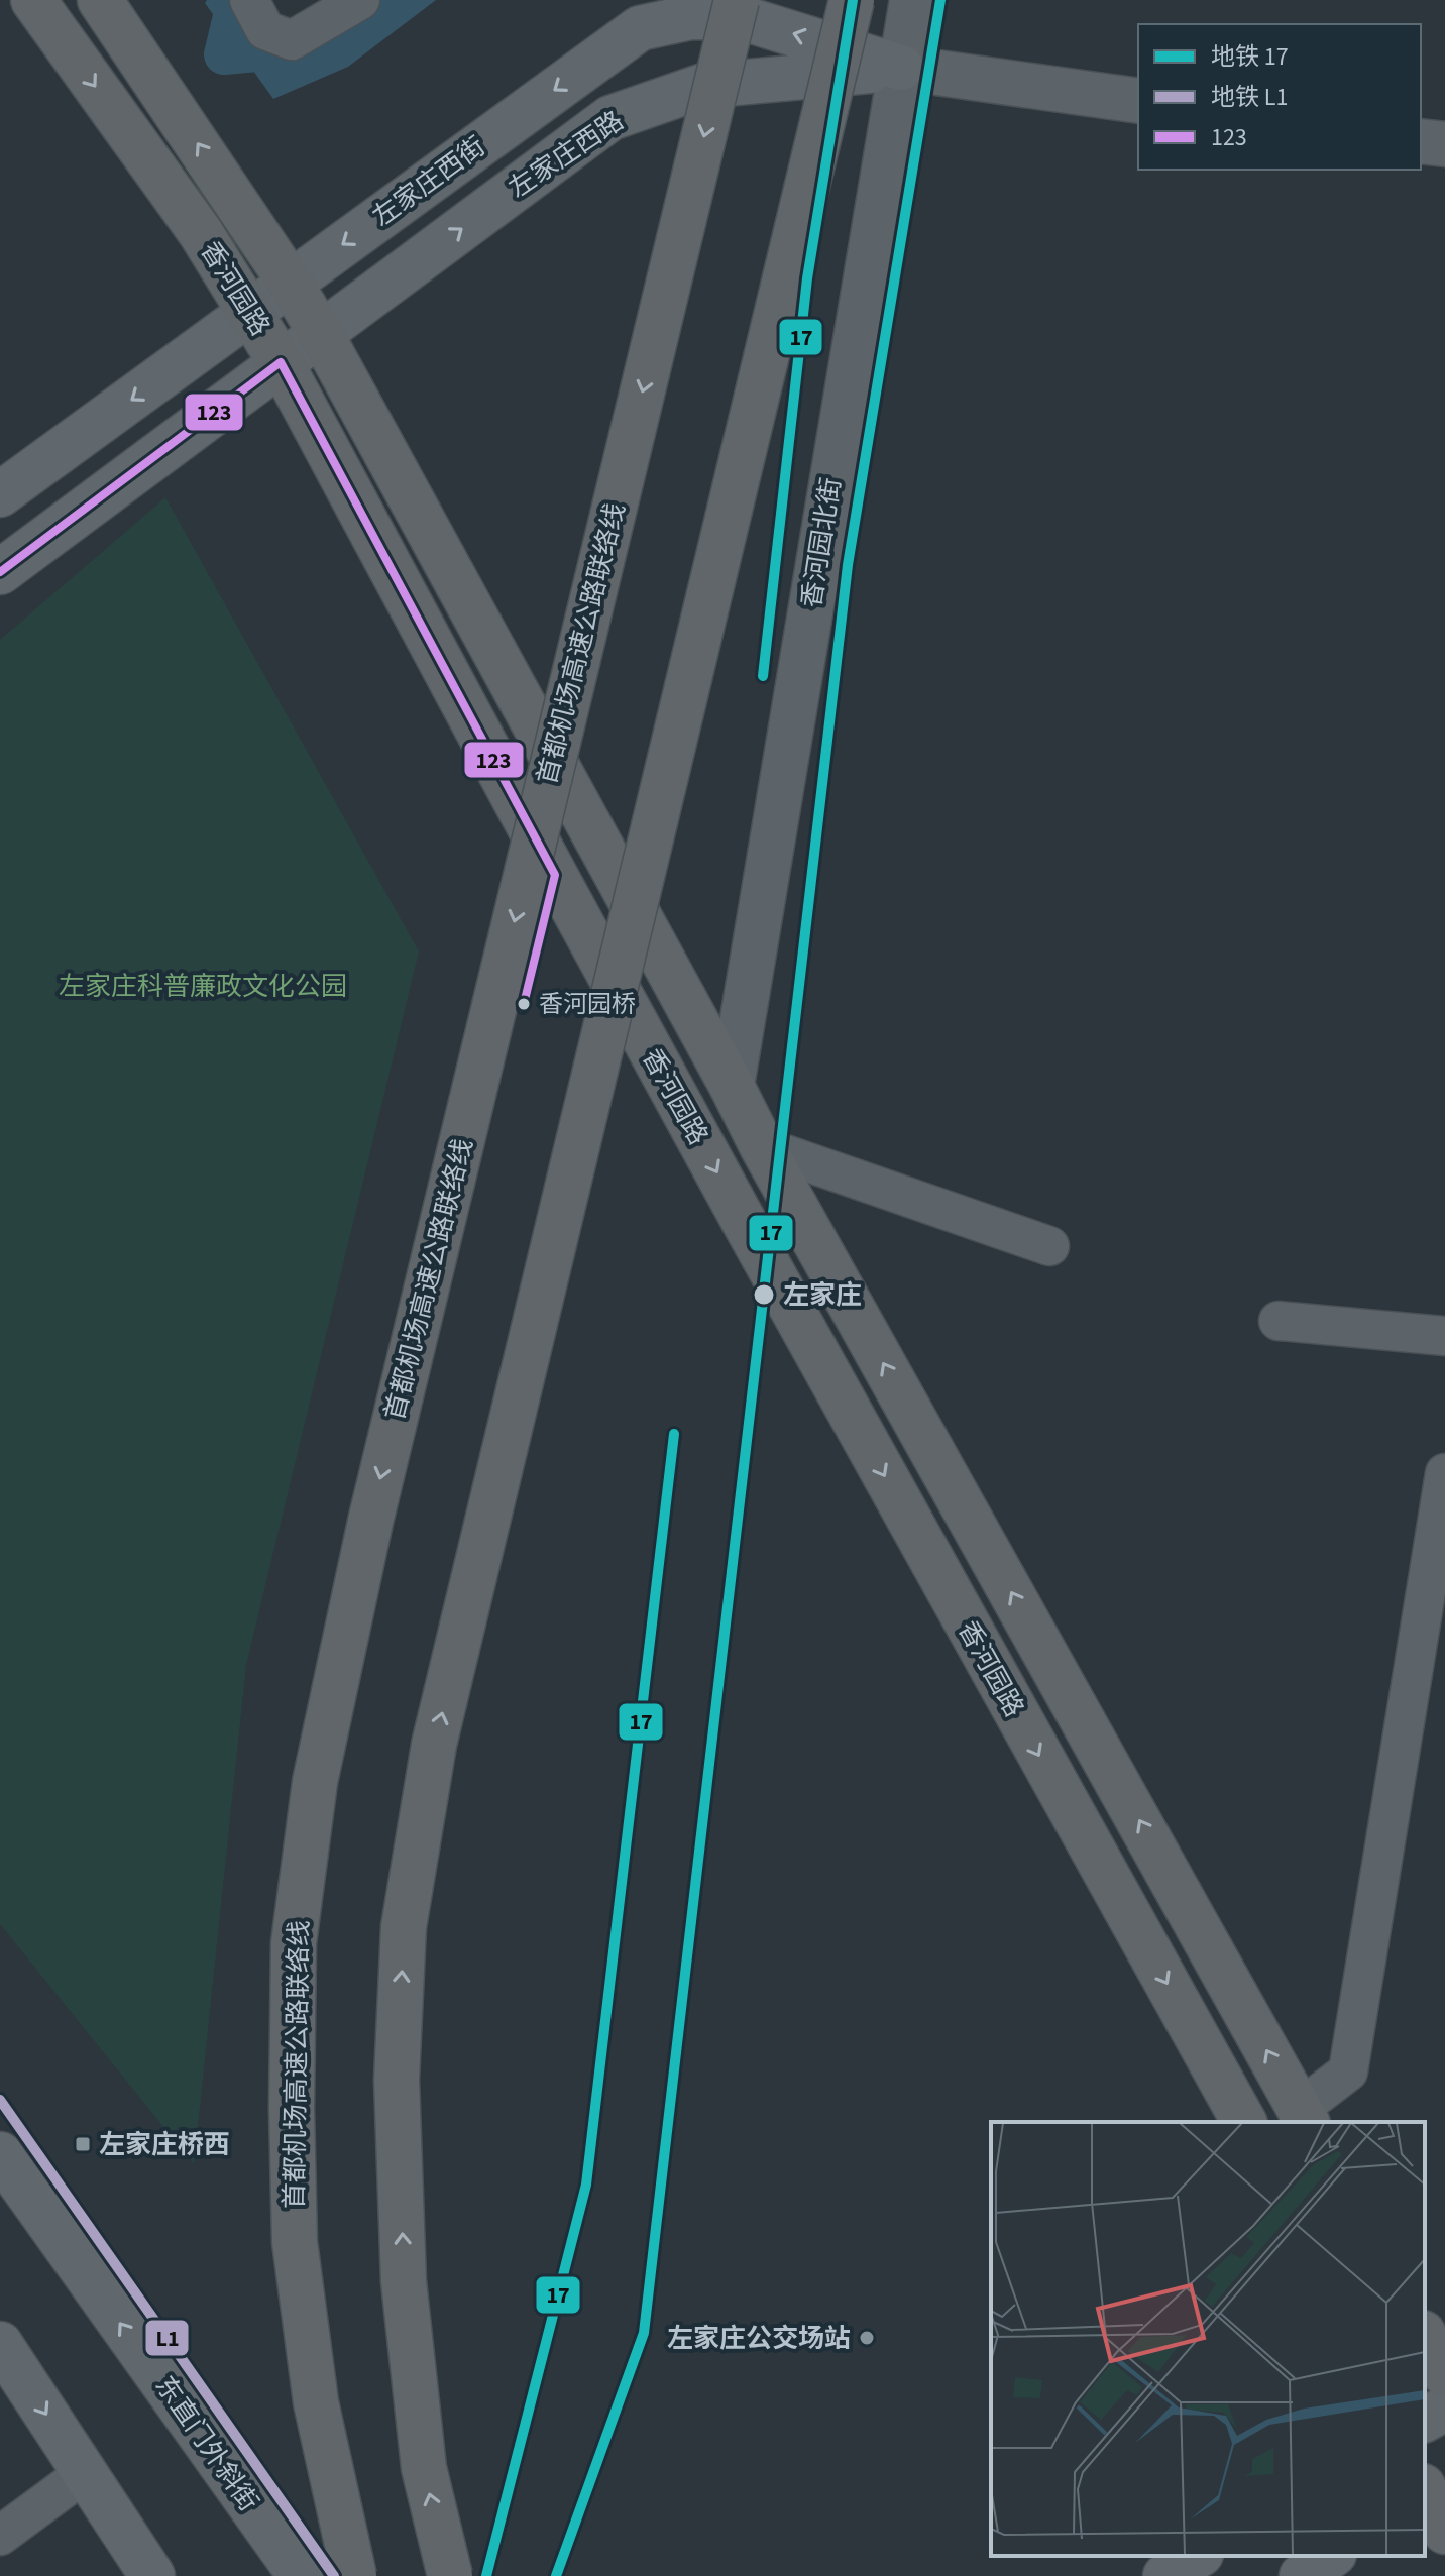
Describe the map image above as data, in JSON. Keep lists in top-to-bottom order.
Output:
{
  "streets": {
    "highway": ["香河园路", "首都机场高速公路联络线"],
    "main road": ["左家庄西路", "左家庄西街", "东直门外斜街"],
    "street": ["香河园北街"]
  },
  "crossings": [
    ["左家庄西路", "左家庄西街"],
    ["左家庄西路", "香河园路"],
    ["左家庄西路", "香河园北街"],
    ["左家庄西街", "香河园路"],
    ["左家庄西街", "香河园北街"],
    ["香河园路", "香河园北街"]
  ],
  "one_way": ["左家庄西路"],
  "parks": ["左家庄科普廉政文化公园"],
  "places": {
    "other": ["香河园桥", "左家庄", "左家庄公交场站"],
    "transit": ["左家庄桥西"]
  },
  "lines": ["metro line 17", "transit line 123", "metro line L1"],
  "legend": ["地铁 17", "地铁 L1", "123"]
}
